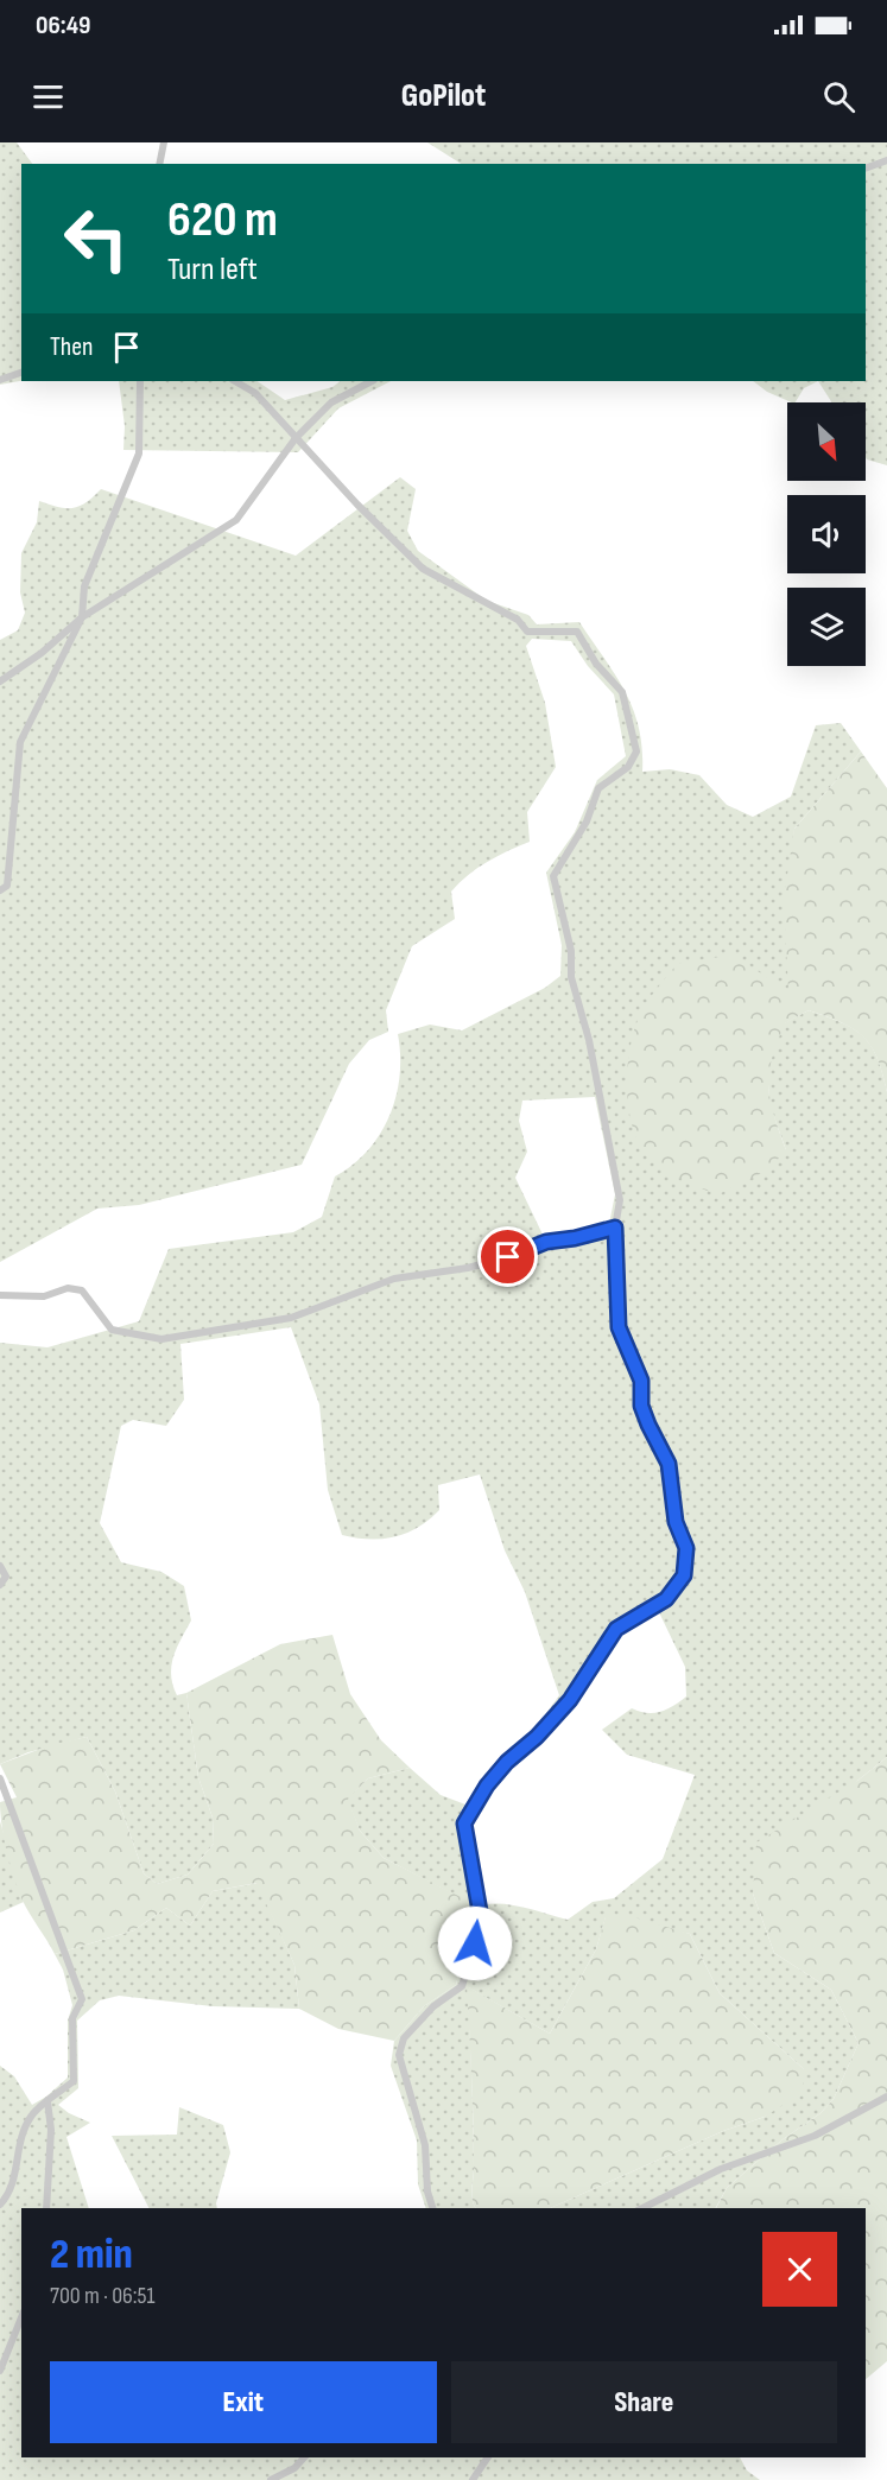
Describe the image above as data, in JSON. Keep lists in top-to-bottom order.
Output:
{
  "north": "bottom right",
  "page": {
    "status": "06:49",
    "header": "GoPilot",
    "turn": ["620 m", "Turn left"],
    "then": "Then",
    "heading": ["2 min", "700 m · 06:51"],
    "buttons": ["Exit", "Share"]
  }
}
